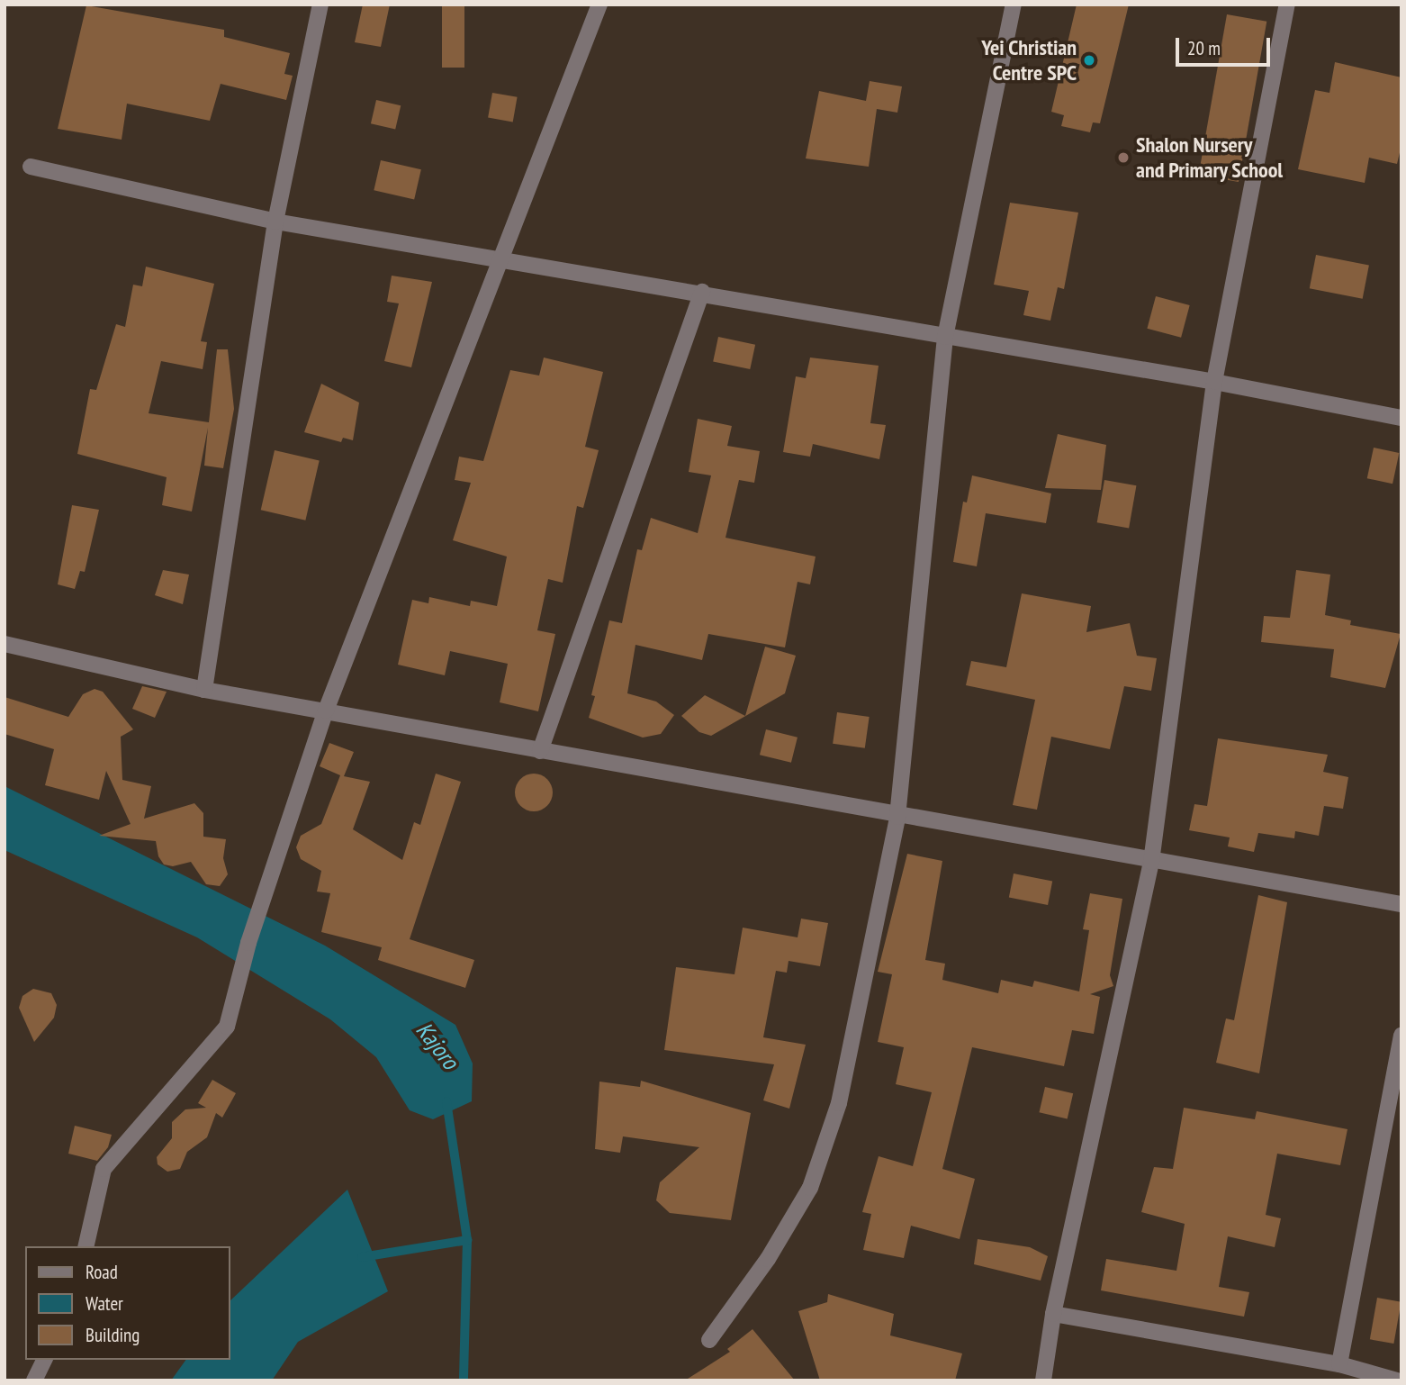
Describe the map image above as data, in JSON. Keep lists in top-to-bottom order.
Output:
{
  "water": ["Kajoro"],
  "places": ["Yei Christian Centre SPC", "Shalon Nursery and Primary School"],
  "legend": ["Road", "Water", "Building"],
  "scale_bar": "20 m"
}
